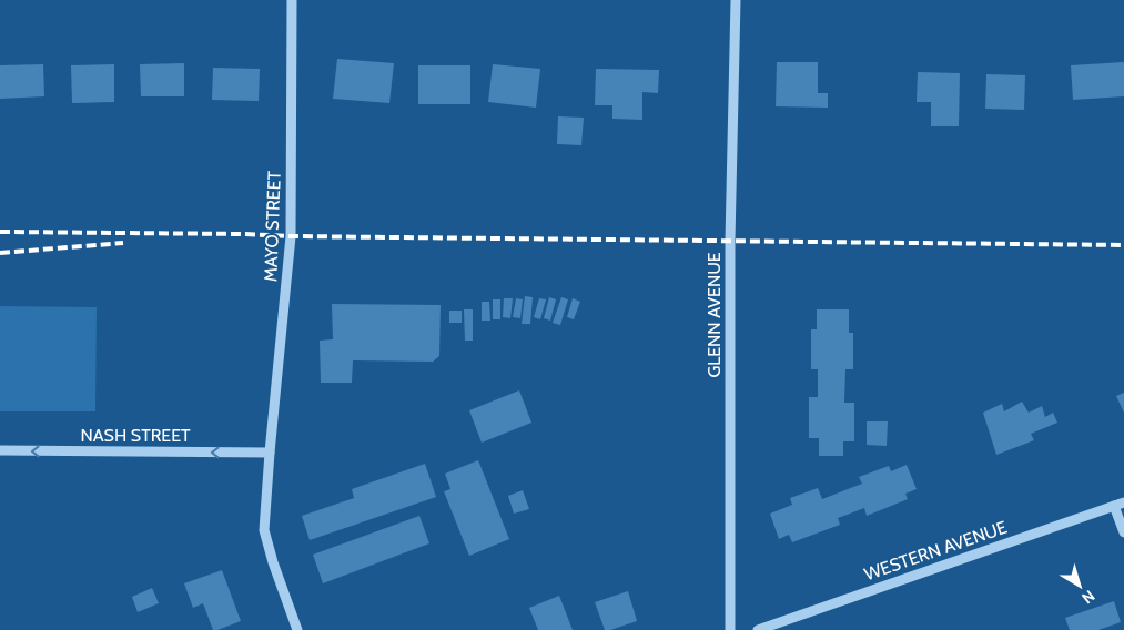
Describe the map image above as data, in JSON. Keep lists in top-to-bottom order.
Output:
{
  "streets": {
    "street": [
      "MAYO STREET",
      "GLENN AVENUE",
      "NASH STREET",
      "WESTERN AVENUE"
    ]
  },
  "crossings": [
    ["MAYO STREET", "NASH STREET"]
  ],
  "one_way": ["NASH STREET"],
  "north": "bottom right"
}
